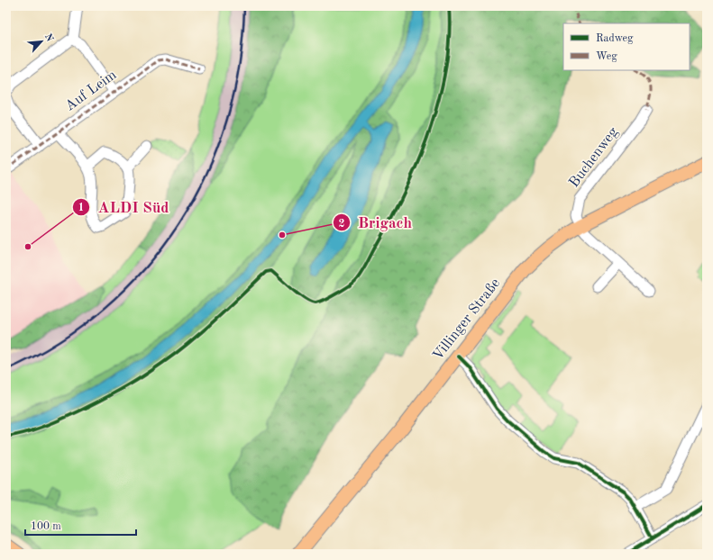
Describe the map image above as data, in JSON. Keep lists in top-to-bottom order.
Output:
{
  "streets": {
    "main road": ["Villinger Straße"],
    "street": ["Auf Leim", "Buchenweg"]
  },
  "crossings": [
    ["Buchenweg", "Villinger Straße"]
  ],
  "places": ["Brigach", "ALDI Süd"],
  "legend": ["Radweg", "Weg"],
  "scale_bar": "100 m",
  "north": "top right"
}
